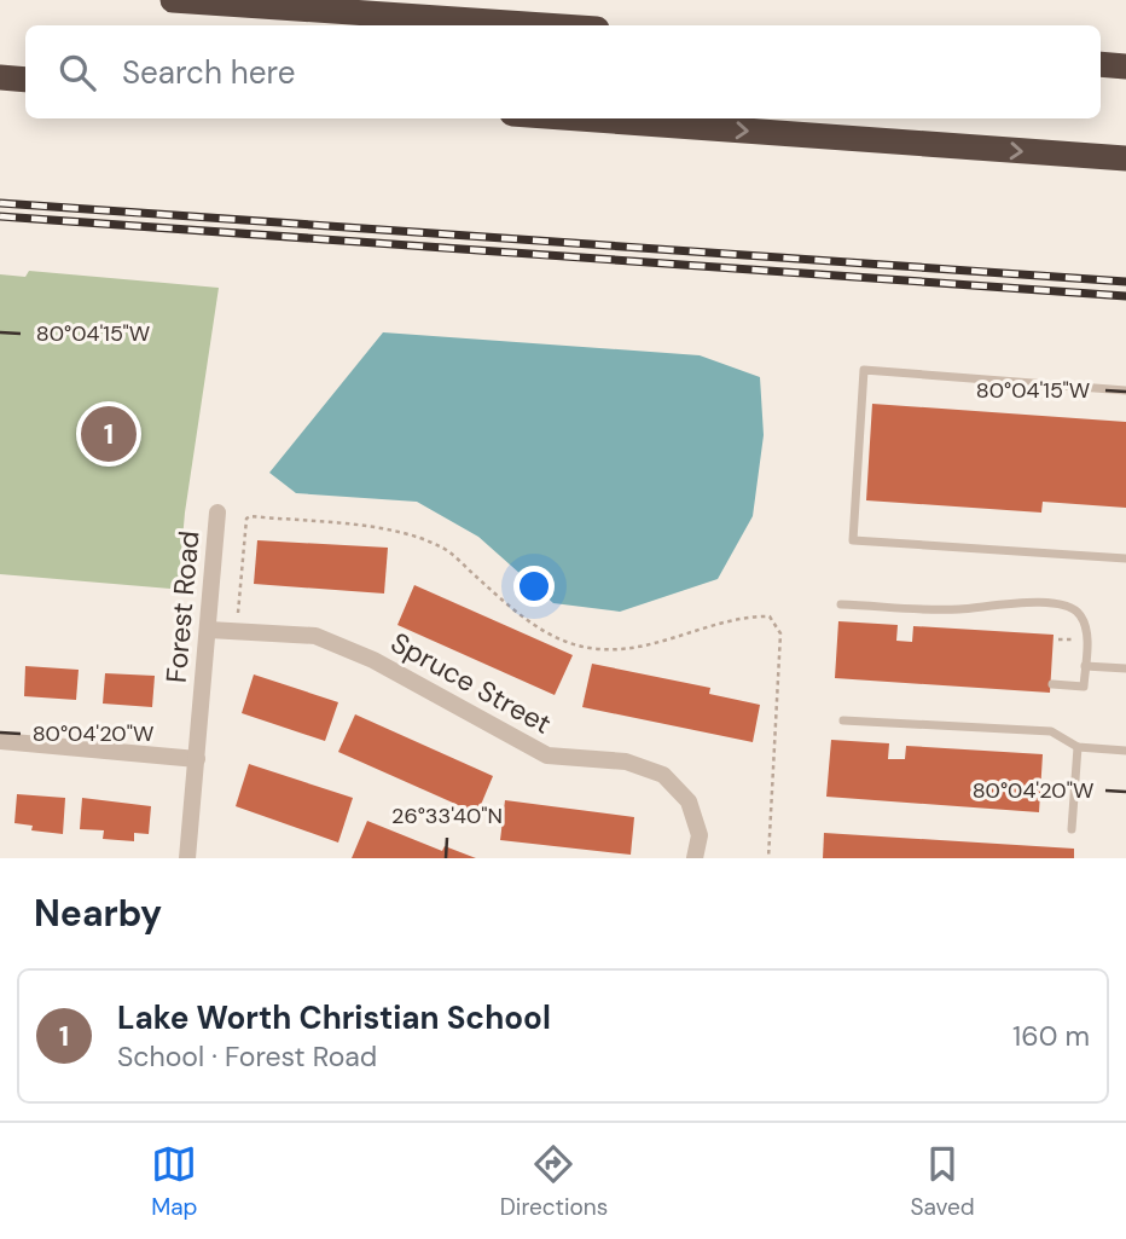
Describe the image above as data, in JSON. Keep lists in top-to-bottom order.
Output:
{
  "streets": {
    "street": ["Forest Road", "Spruce Street"]
  },
  "crossings": [
    ["Forest Road", "Spruce Street"]
  ],
  "page": {
    "search": "Search here",
    "pins": "1",
    "heading": "Nearby",
    "list": [
      {
        "mark": "1",
        "name": "Lake Worth Christian School",
        "note": "School · Forest Road",
        "value": "160 m"
      }
    ],
    "nav": ["Map", "Directions", "Saved"]
  },
  "coordinates": ["80°04'15\"W", "80°04'20\"W", "26°33'40\"N"]
}
